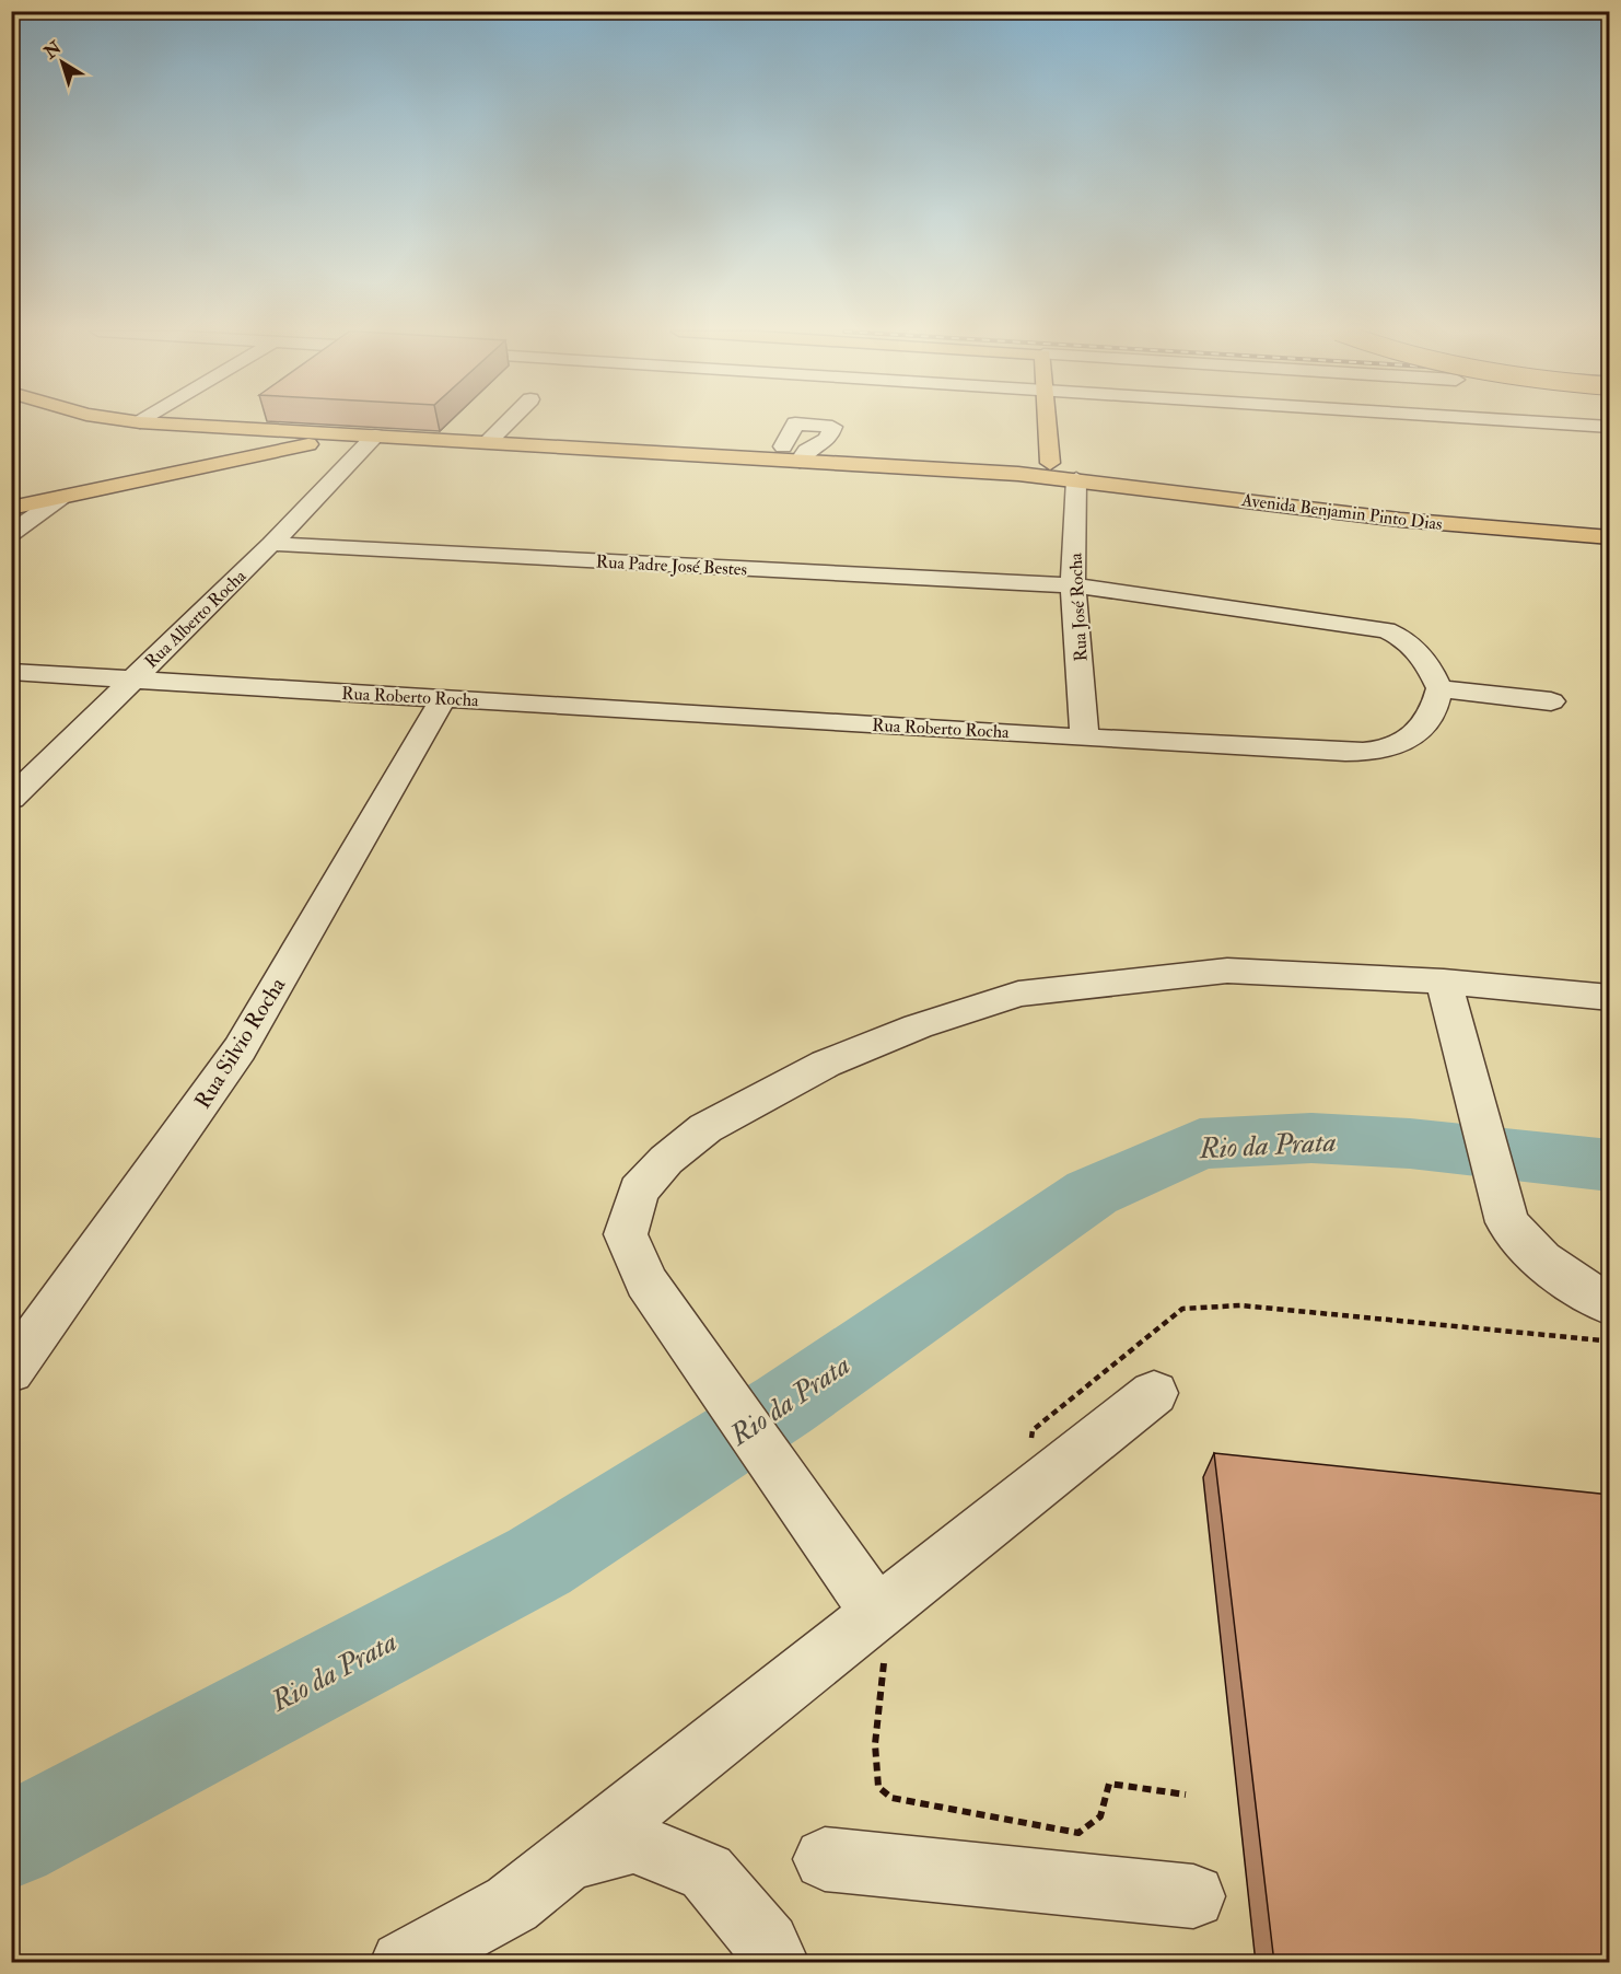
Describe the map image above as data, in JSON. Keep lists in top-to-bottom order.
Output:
{
  "streets": {
    "main road": ["Avenida Benjamin Pinto Dias"],
    "street": [
      "Rua Padre José Bestes",
      "Rua José Rocha",
      "Rua Alberto Rocha",
      "Rua Roberto Rocha",
      "Rua Silvio Rocha"
    ]
  },
  "crossings": [
    ["Avenida Benjamin Pinto Dias", "Rua José Rocha"],
    ["Avenida Benjamin Pinto Dias", "Rua Alberto Rocha"],
    ["Rua Padre José Bestes", "Rua José Rocha"],
    ["Rua Padre José Bestes", "Rua Alberto Rocha"],
    ["Rua José Rocha", "Rua Roberto Rocha"],
    ["Rua Alberto Rocha", "Rua Roberto Rocha"],
    ["Rua Roberto Rocha", "Rua Silvio Rocha"]
  ],
  "water": ["Rio da Prata"],
  "north": "top left"
}
